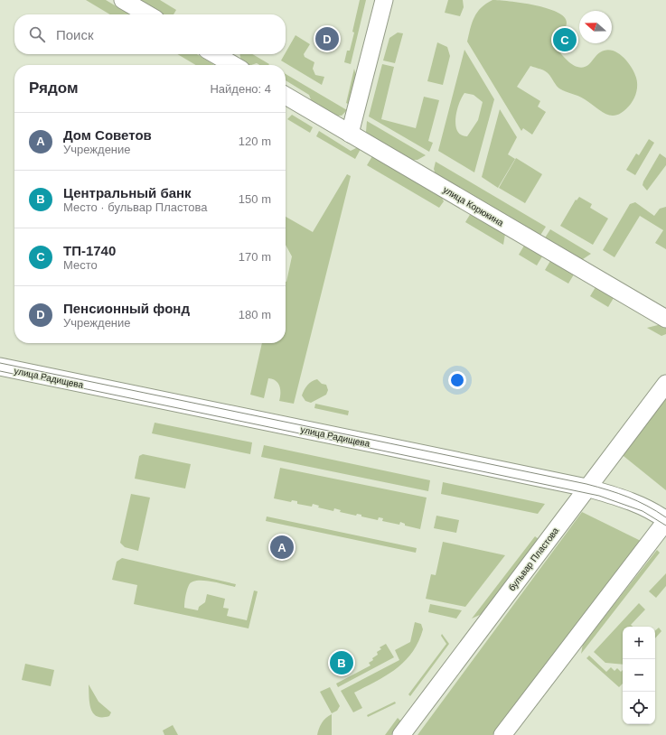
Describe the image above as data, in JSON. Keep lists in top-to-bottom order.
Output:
{
  "streets": {
    "street": ["улица Корюкина", "улица Радищева", "бульвар Пластова"]
  },
  "crossings": [
    ["улица Радищева", "бульвар Пластова"]
  ],
  "north": "left",
  "page": {
    "search": "Поиск",
    "pins": [
      "D",
      "C",
      "A",
      "B"
    ],
    "heading": ["Рядом", "Найдено: 4"],
    "list": [
      {
        "mark": "A",
        "name": "Дом Советов",
        "note": "Учреждение",
        "value": "120 m"
      },
      {
        "mark": "B",
        "name": "Центральный банк",
        "note": "Место · бульвар Пластова",
        "value": "150 m"
      },
      {
        "mark": "C",
        "name": "ТП-1740",
        "note": "Место",
        "value": "170 m"
      },
      {
        "mark": "D",
        "name": "Пенсионный фонд",
        "note": "Учреждение",
        "value": "180 m"
      }
    ],
    "map_buttons": ["+", "−"]
  }
}
